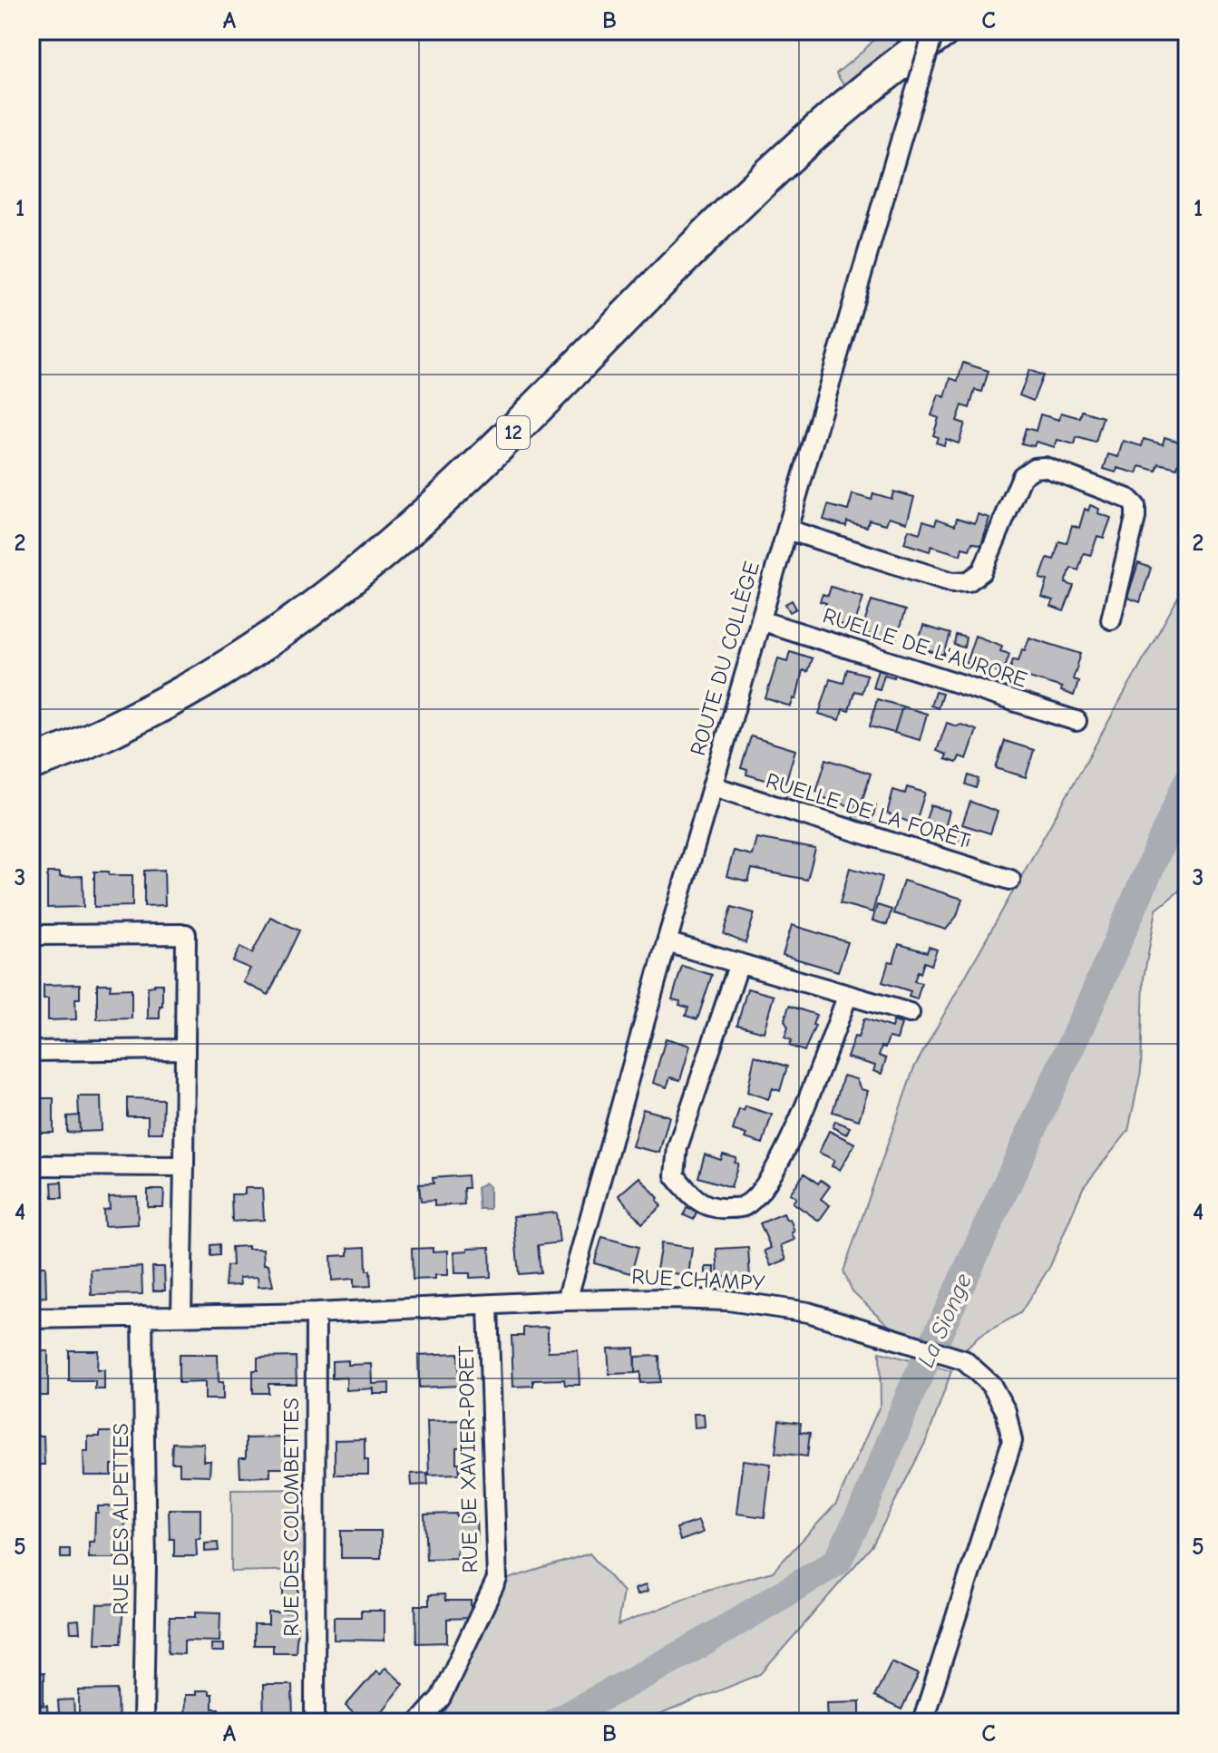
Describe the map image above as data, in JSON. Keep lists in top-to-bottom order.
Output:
{
  "streets": {
    "highway": ["12"],
    "street": [
      "RUELLE DE L'AURORE",
      "ROUTE DU COLLÈGE",
      "RUELLE DE LA FORÊT",
      "RUE CHAMPY",
      "RUE DE XAVIER-PORET",
      "RUE DES COLOMBETTES",
      "RUE DES ALPETTES"
    ]
  },
  "crossings": [
    ["RUELLE DE L'AURORE", "ROUTE DU COLLÈGE"],
    ["ROUTE DU COLLÈGE", "RUELLE DE LA FORÊT"],
    ["ROUTE DU COLLÈGE", "RUE CHAMPY"],
    ["RUE CHAMPY", "RUE DE XAVIER-PORET"],
    ["RUE CHAMPY", "RUE DES COLOMBETTES"],
    ["RUE CHAMPY", "RUE DES ALPETTES"]
  ],
  "water": ["La Sionge"],
  "grid": {
    "columns": ["A", "B", "C"],
    "rows": [
      "1",
      "2",
      "3",
      "4",
      "5"
    ]
  }
}
